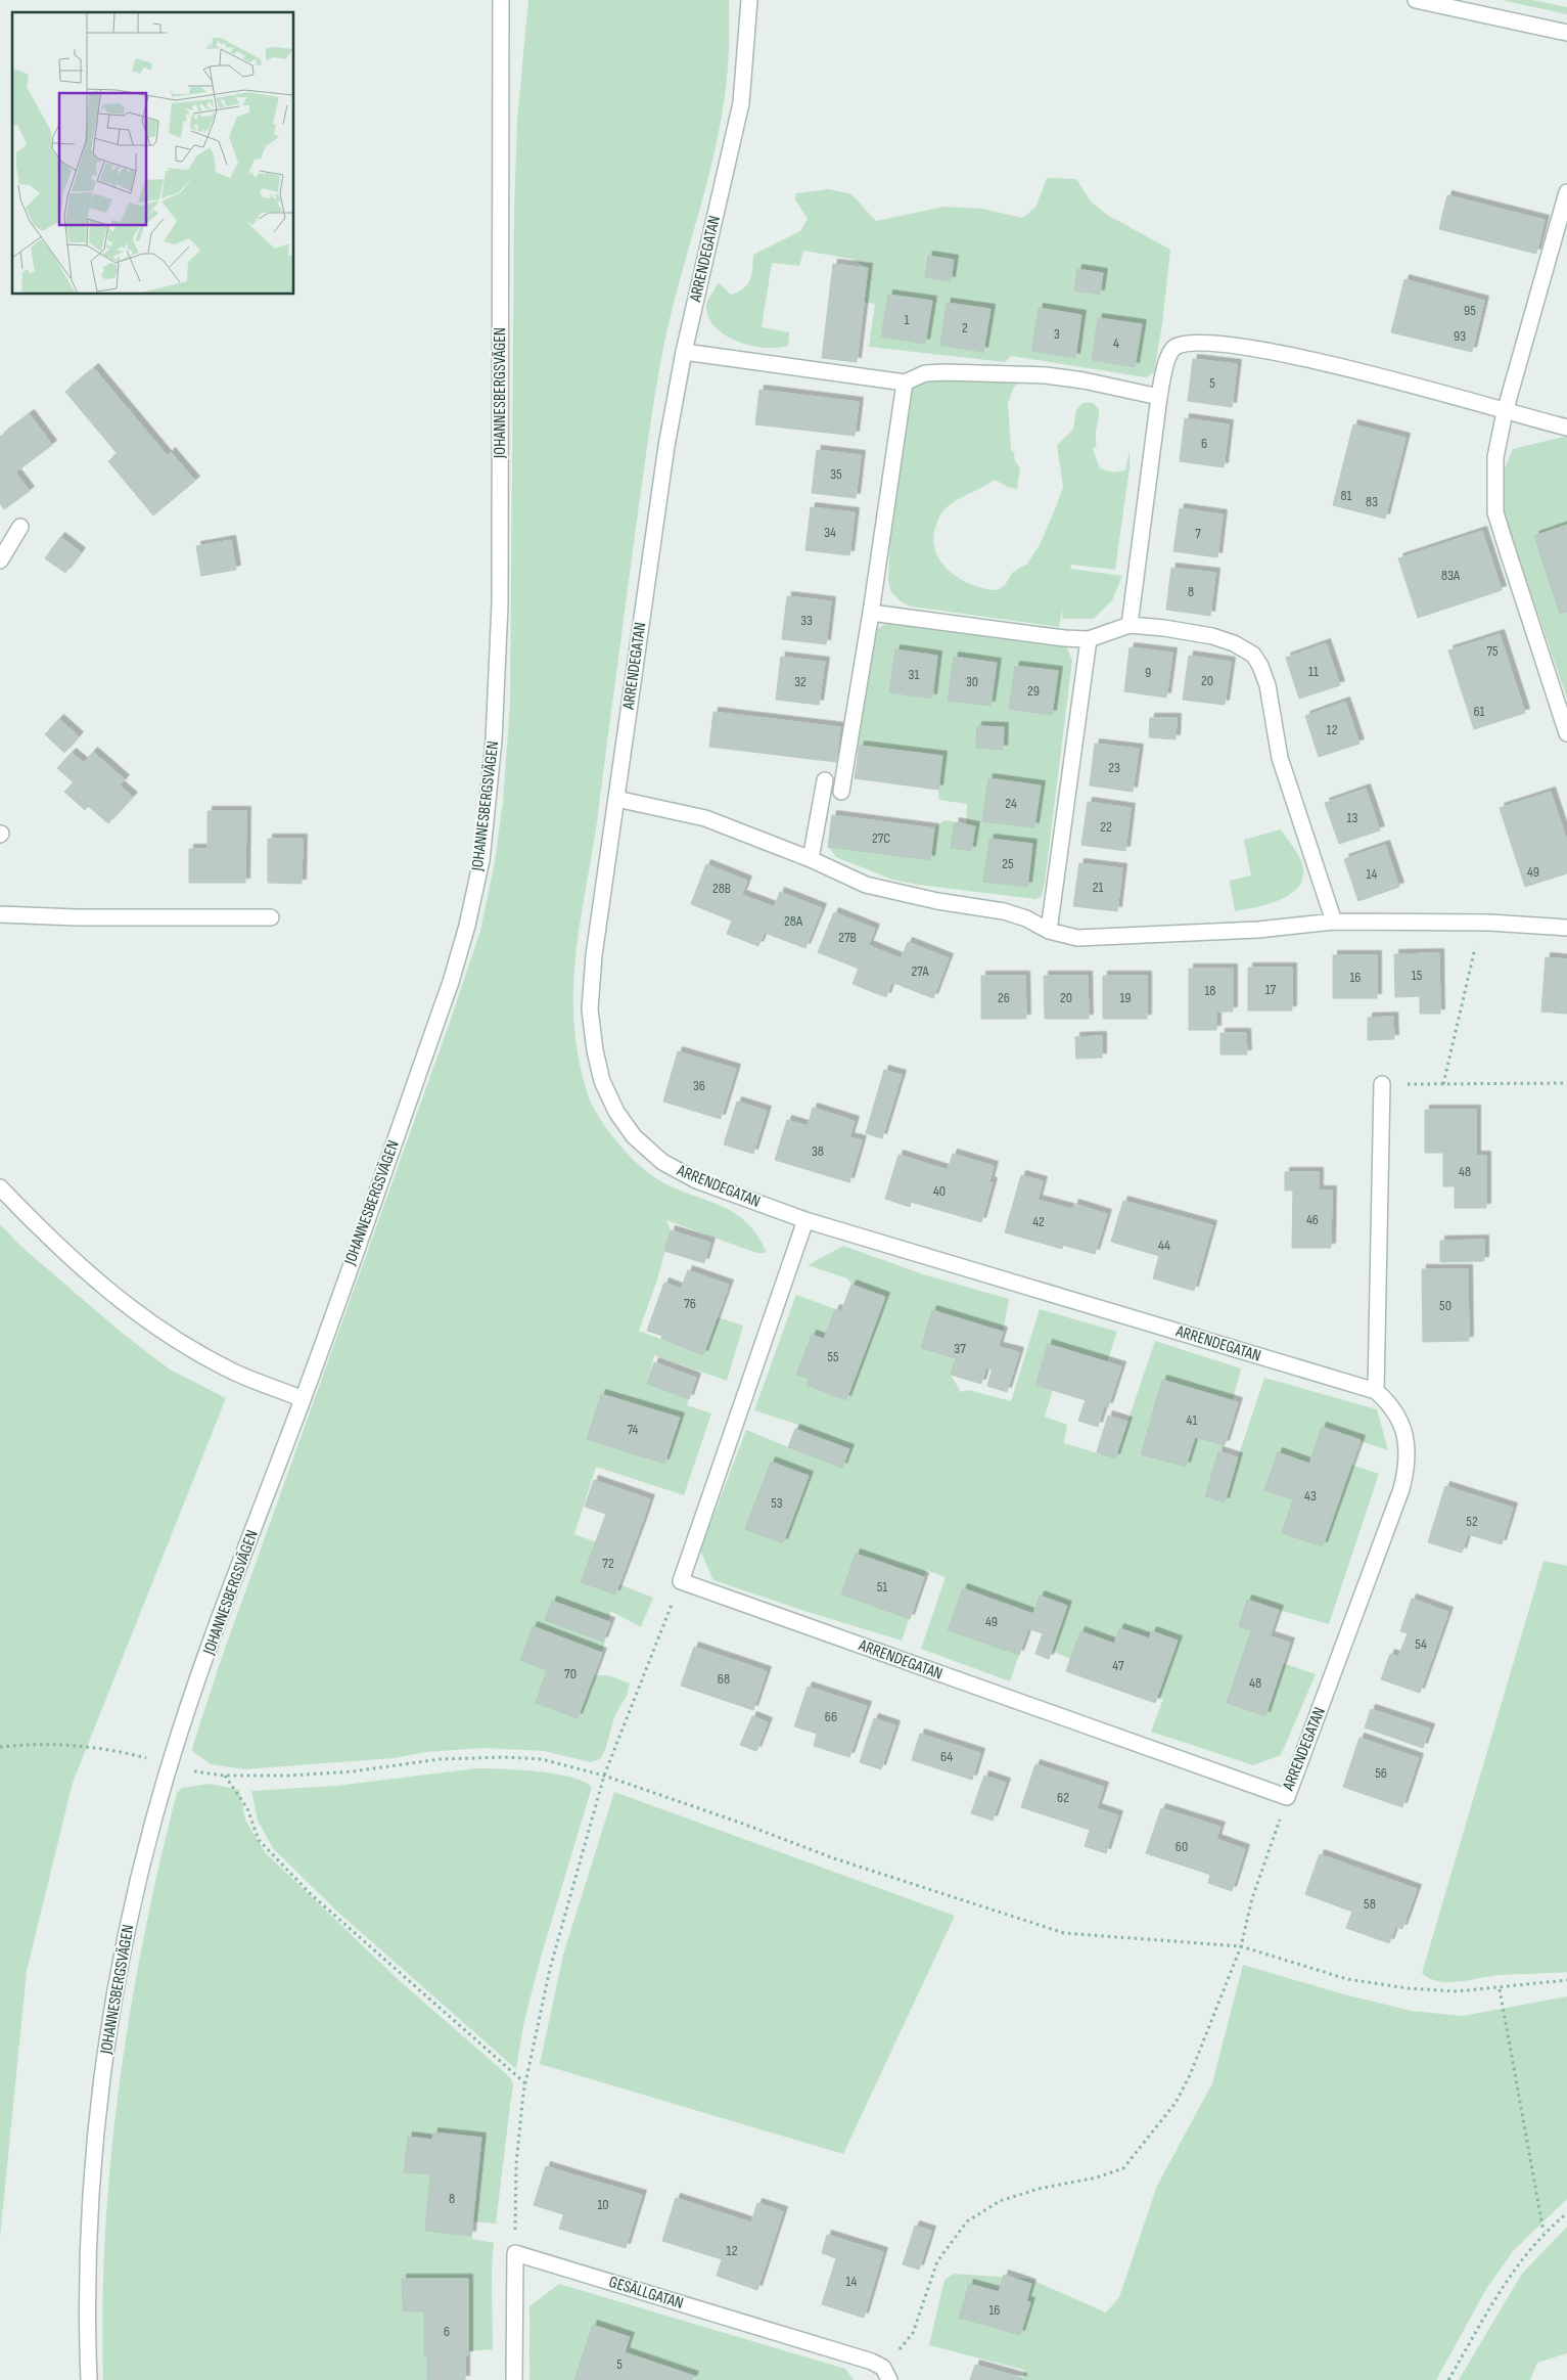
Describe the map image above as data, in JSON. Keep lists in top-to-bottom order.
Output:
{
  "streets": {
    "street": ["ARRENDEGATAN", "JOHANNESBERGSVÄGEN", "GESÄLLGATAN"]
  },
  "house_numbers": [
    "95",
    "1",
    "2",
    "3",
    "93",
    "4",
    "5",
    "6",
    "35",
    "81",
    "83",
    "34",
    "7",
    "83A",
    "8",
    "33",
    "75",
    "11",
    "9",
    "31",
    "20",
    "32",
    "30",
    "29",
    "61",
    "12",
    "23",
    "24",
    "13",
    "22",
    "27C",
    "25",
    "49",
    "14",
    "21",
    "28B",
    "28A",
    "27B",
    "27A",
    "15",
    "16",
    "17",
    "18",
    "26",
    "20",
    "19",
    "36",
    "38",
    "48",
    "40",
    "46",
    "42",
    "44",
    "76",
    "50",
    "37",
    "55",
    "41",
    "74",
    "43",
    "53",
    "52",
    "72",
    "51",
    "49",
    "54",
    "47",
    "70",
    "68",
    "48",
    "66",
    "64",
    "56",
    "62",
    "60",
    "58",
    "8",
    "10",
    "12",
    "14",
    "16",
    "6",
    "5"
  ]
}
